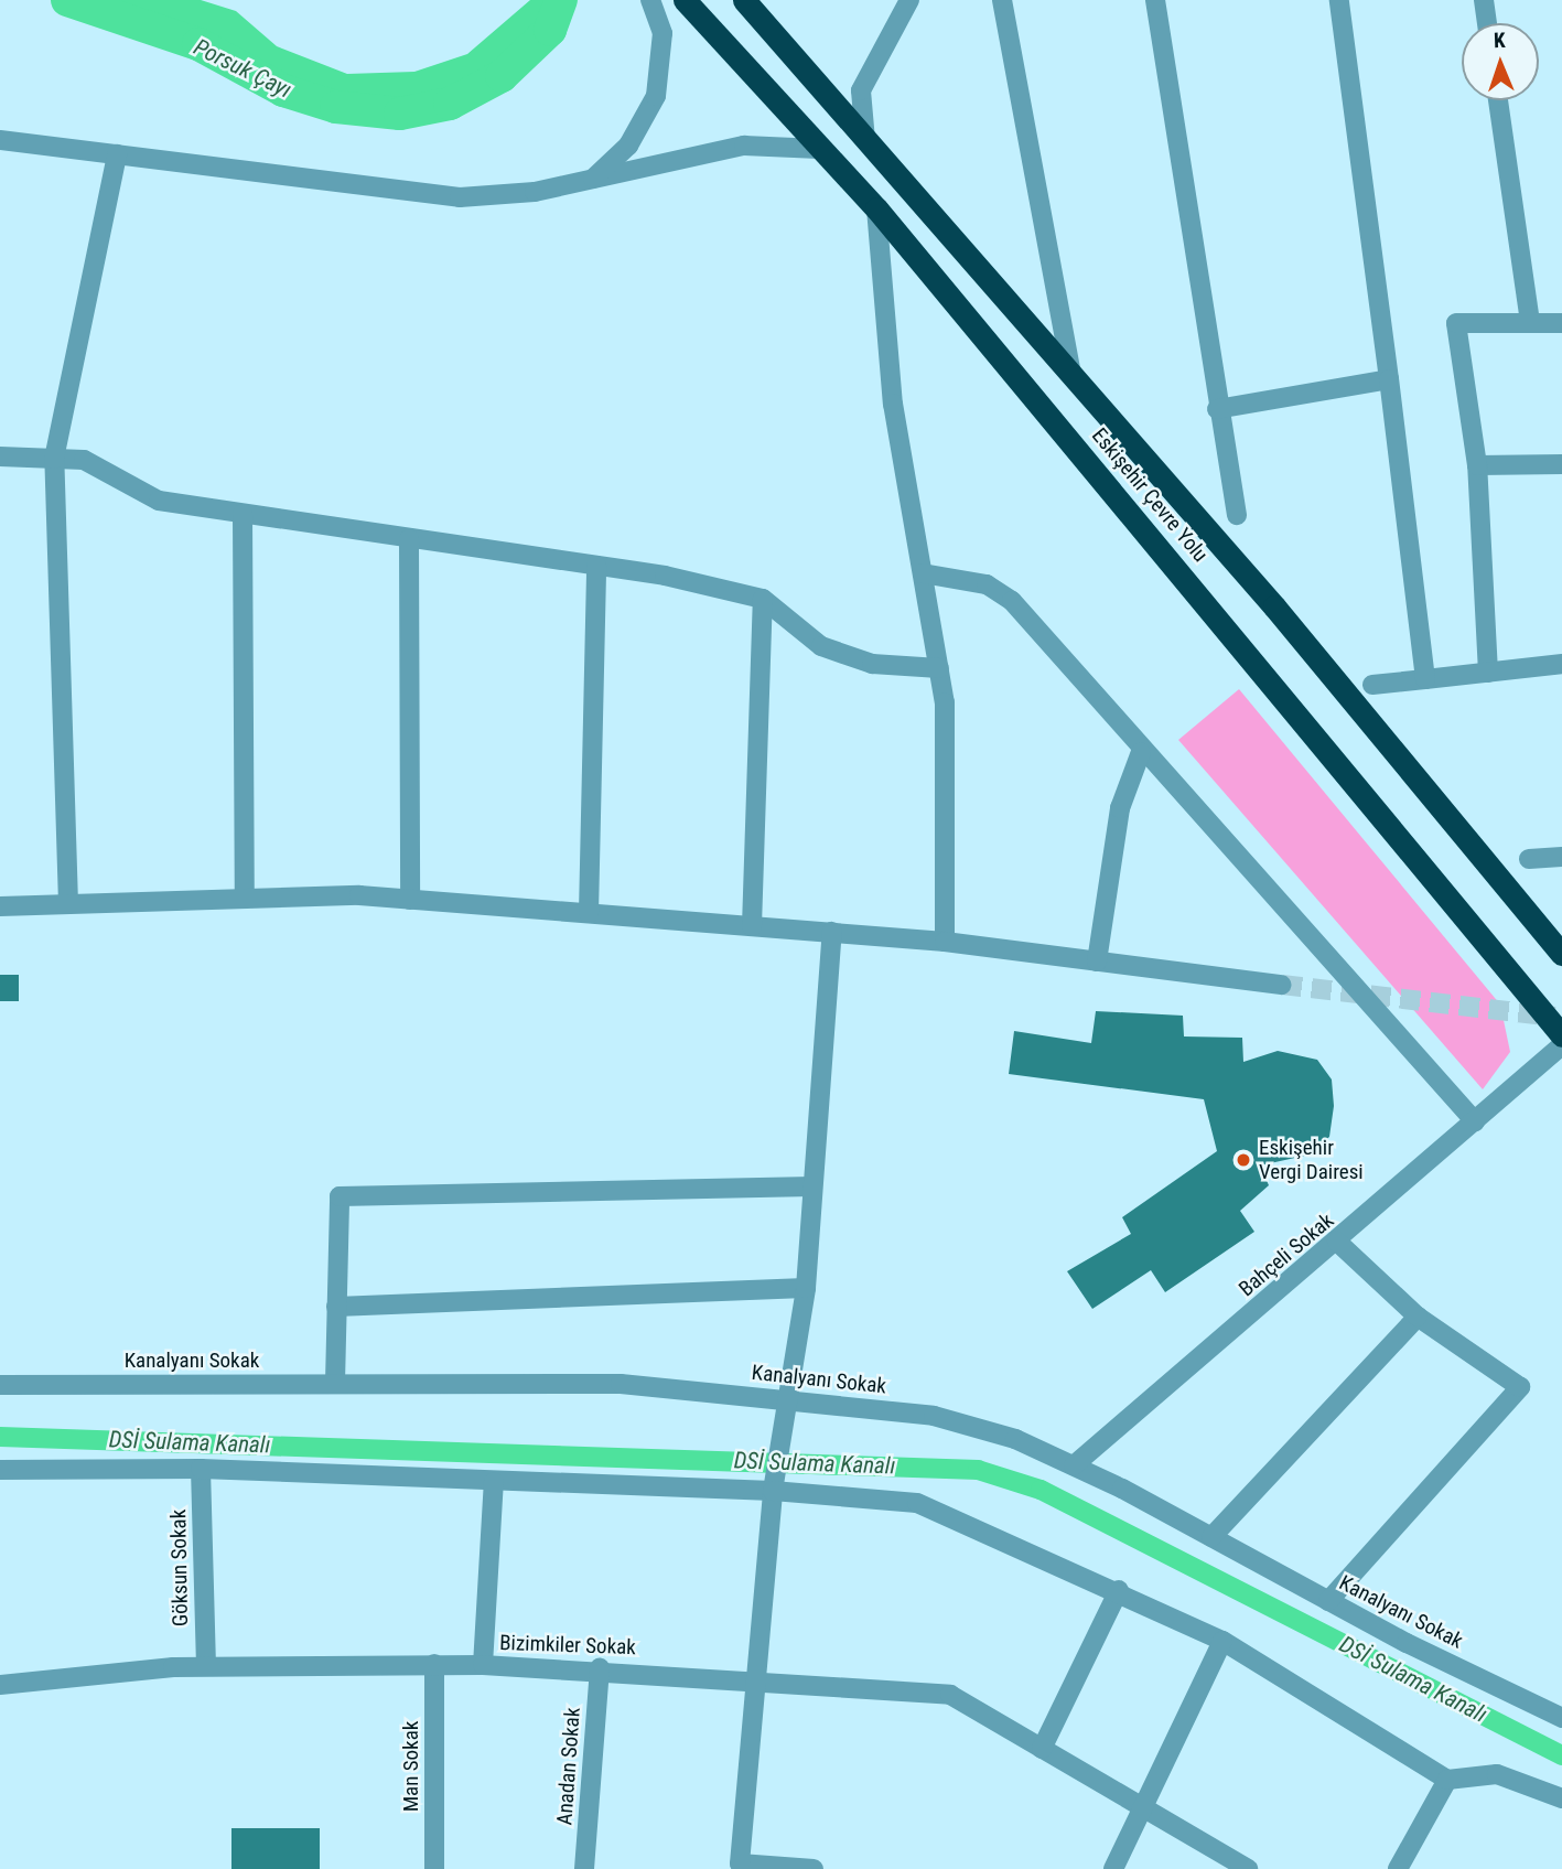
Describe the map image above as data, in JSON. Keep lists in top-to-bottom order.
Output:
{
  "streets": {
    "highway": ["Eskişehir Çevre Yolu"],
    "street": [
      "Bahçeli Sokak",
      "Kanalyanı Sokak",
      "Göksun Sokak",
      "Bizimkiler Sokak",
      "Man Sokak",
      "Anadan Sokak"
    ]
  },
  "crossings": [
    ["Bahçeli Sokak", "Kanalyanı Sokak"],
    ["Göksun Sokak", "Bizimkiler Sokak"],
    ["Bizimkiler Sokak", "Man Sokak"],
    ["Bizimkiler Sokak", "Anadan Sokak"]
  ],
  "water": ["Porsuk Çayı", "DSİ Sulama Kanalı"],
  "places": ["Eskişehir Vergi Dairesi"],
  "north": "top"
}
